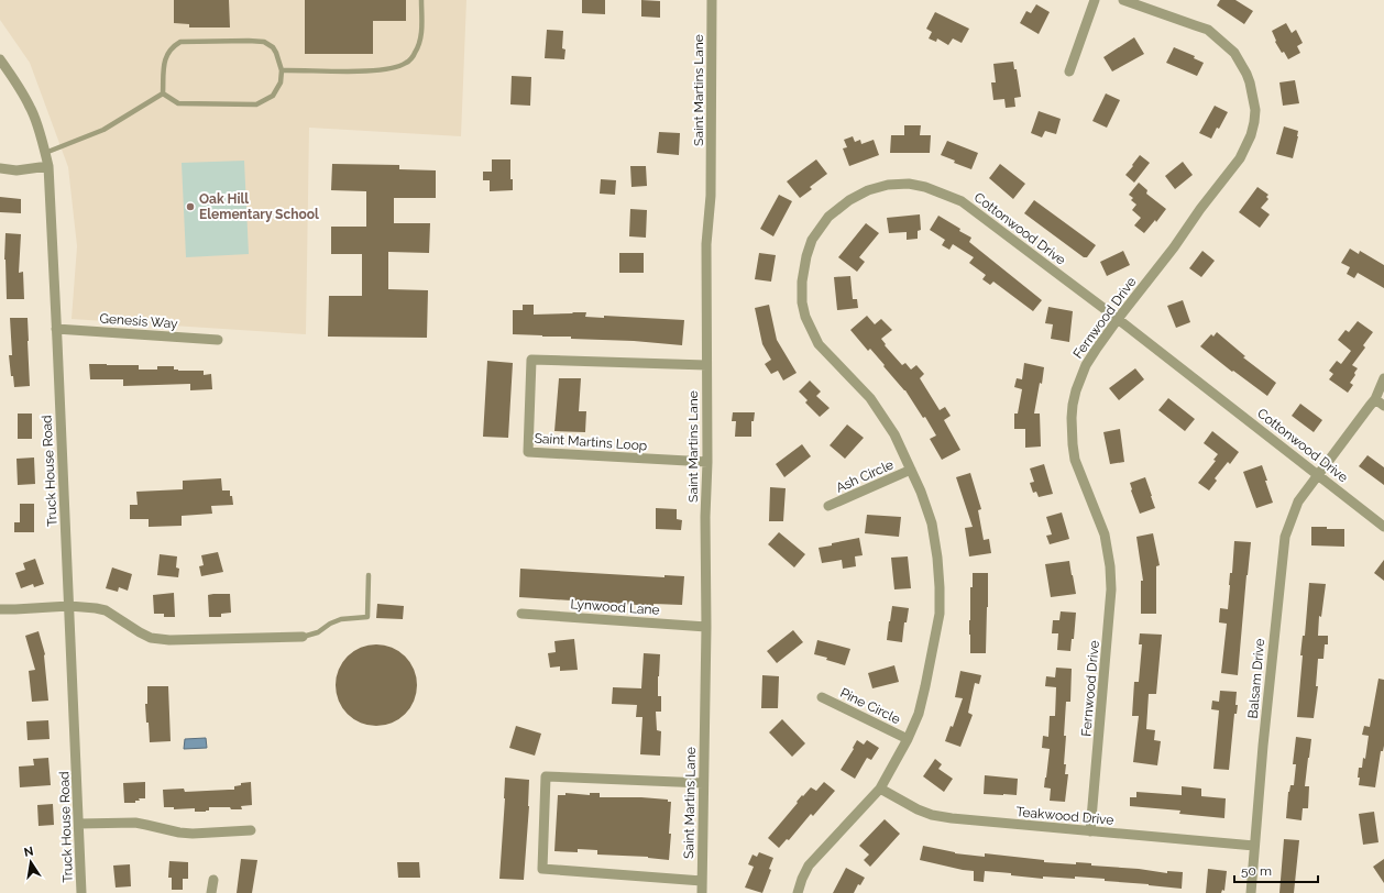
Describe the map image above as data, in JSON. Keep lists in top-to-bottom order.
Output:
{
  "streets": {
    "street": [
      "Saint Martins Lane",
      "Cottonwood Drive",
      "Fernwood Drive",
      "Genesis Way",
      "Saint Martins Loop",
      "Truck House Road",
      "Ash Circle",
      "Lynwood Lane",
      "Balsam Drive",
      "Pine Circle",
      "Teakwood Drive"
    ]
  },
  "crossings": [
    ["Saint Martins Lane", "Saint Martins Loop"],
    ["Saint Martins Lane", "Lynwood Lane"],
    ["Cottonwood Drive", "Fernwood Drive"],
    ["Cottonwood Drive", "Ash Circle"],
    ["Cottonwood Drive", "Balsam Drive"],
    ["Cottonwood Drive", "Pine Circle"],
    ["Cottonwood Drive", "Teakwood Drive"],
    ["Fernwood Drive", "Teakwood Drive"],
    ["Genesis Way", "Truck House Road"],
    ["Balsam Drive", "Teakwood Drive"]
  ],
  "places": ["Oak Hill Elementary School"],
  "scale_bar": "50 m",
  "north": "top"
}
